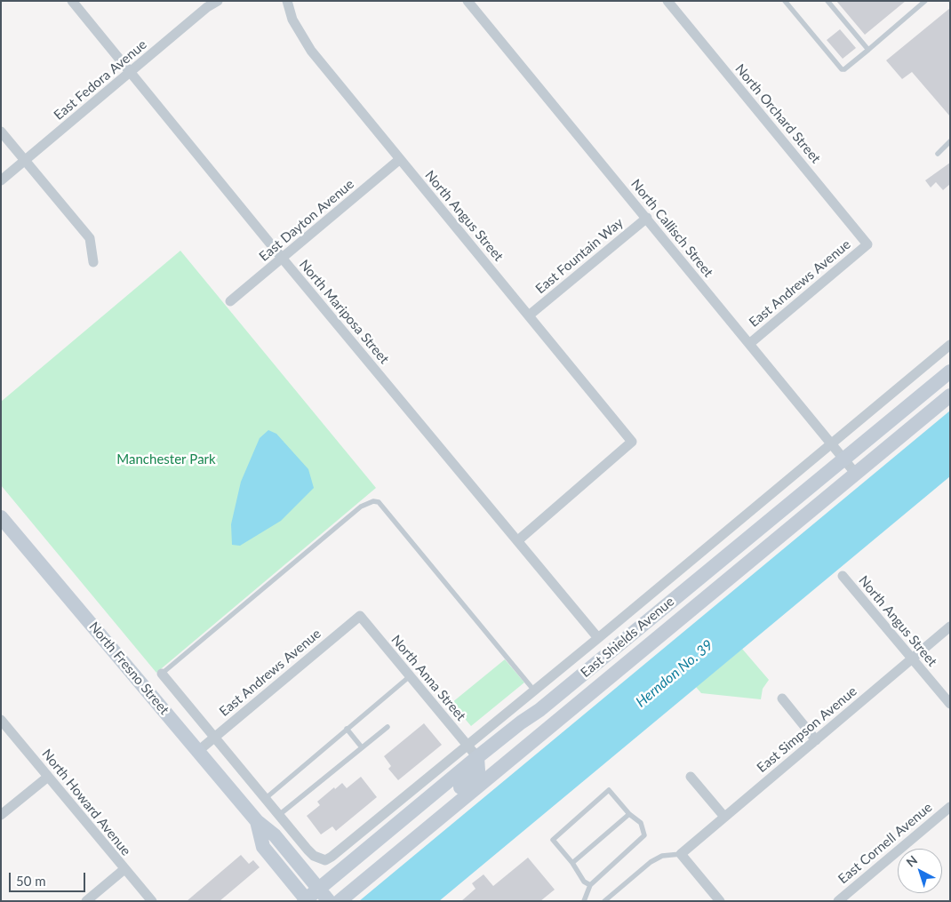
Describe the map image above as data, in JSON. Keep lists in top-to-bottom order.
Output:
{
  "streets": {
    "main road": ["East Shields Avenue", "North Fresno Street"],
    "street": [
      "East Fedora Avenue",
      "North Orchard Street",
      "North Angus Street",
      "East Dayton Avenue",
      "North Callisch Street",
      "East Fountain Way",
      "East Andrews Avenue",
      "North Mariposa Street",
      "North Anna Street",
      "East Simpson Avenue",
      "North Howard Avenue",
      "East Cornell Avenue"
    ]
  },
  "crossings": [
    ["East Fedora Avenue", "North Mariposa Street"],
    ["North Orchard Street", "East Andrews Avenue"],
    ["North Angus Street", "East Dayton Avenue"],
    ["North Angus Street", "East Fountain Way"],
    ["North Angus Street", "North Mariposa Street"],
    ["North Angus Street", "East Simpson Avenue"],
    ["East Dayton Avenue", "North Mariposa Street"],
    ["North Callisch Street", "East Fountain Way"],
    ["North Callisch Street", "East Andrews Avenue"],
    ["North Callisch Street", "East Shields Avenue"],
    ["East Andrews Avenue", "North Fresno Street"],
    ["East Andrews Avenue", "North Anna Street"],
    ["East Shields Avenue", "North Fresno Street"],
    ["East Shields Avenue", "North Anna Street"]
  ],
  "water": ["Herndon No. 39"],
  "parks": ["Manchester Park"],
  "scale_bar": "50 m",
  "north": "top left"
}
